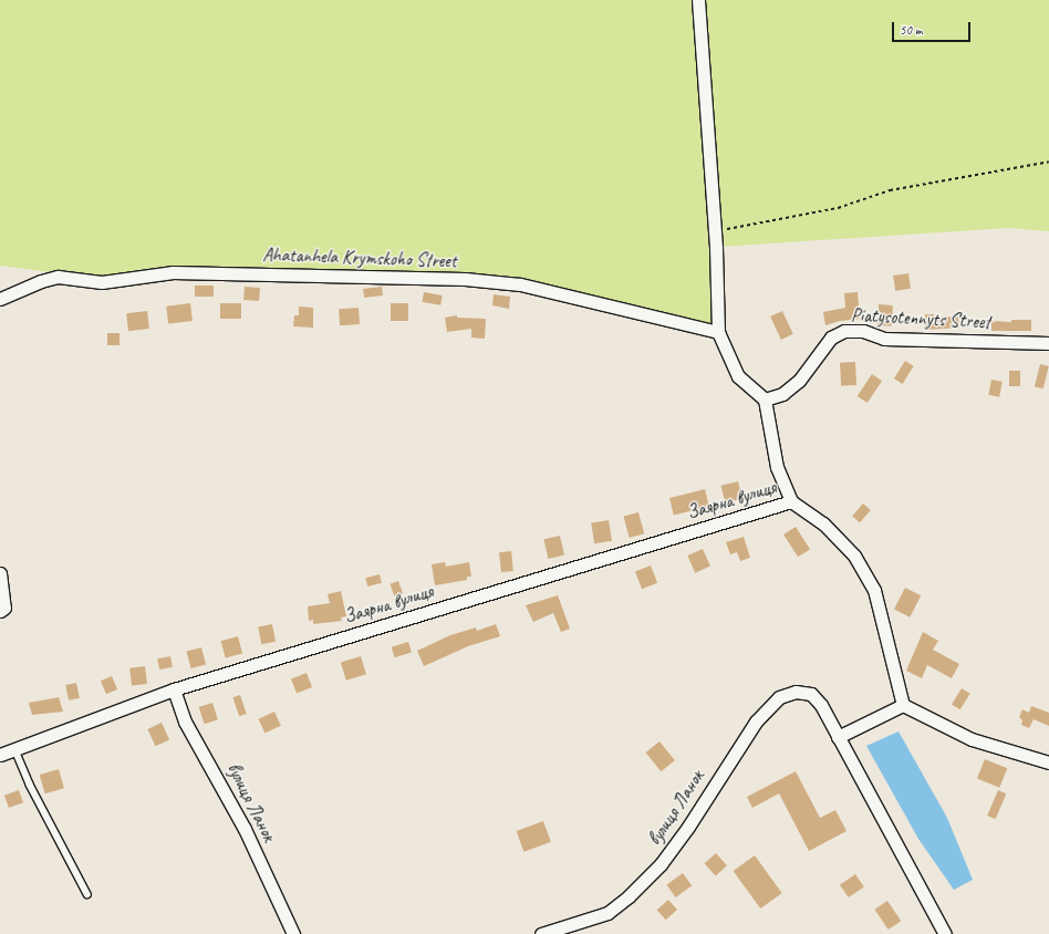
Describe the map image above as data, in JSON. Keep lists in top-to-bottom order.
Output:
{
  "streets": {
    "street": [
      "Ahatanhela Krymskoho Street",
      "Piatysotennyts Street",
      "Заярна вулиця",
      "вулиця Ланок"
    ]
  },
  "crossings": [
    ["Заярна вулиця", "вулиця Ланок"]
  ],
  "scale_bar": "50 m"
}
